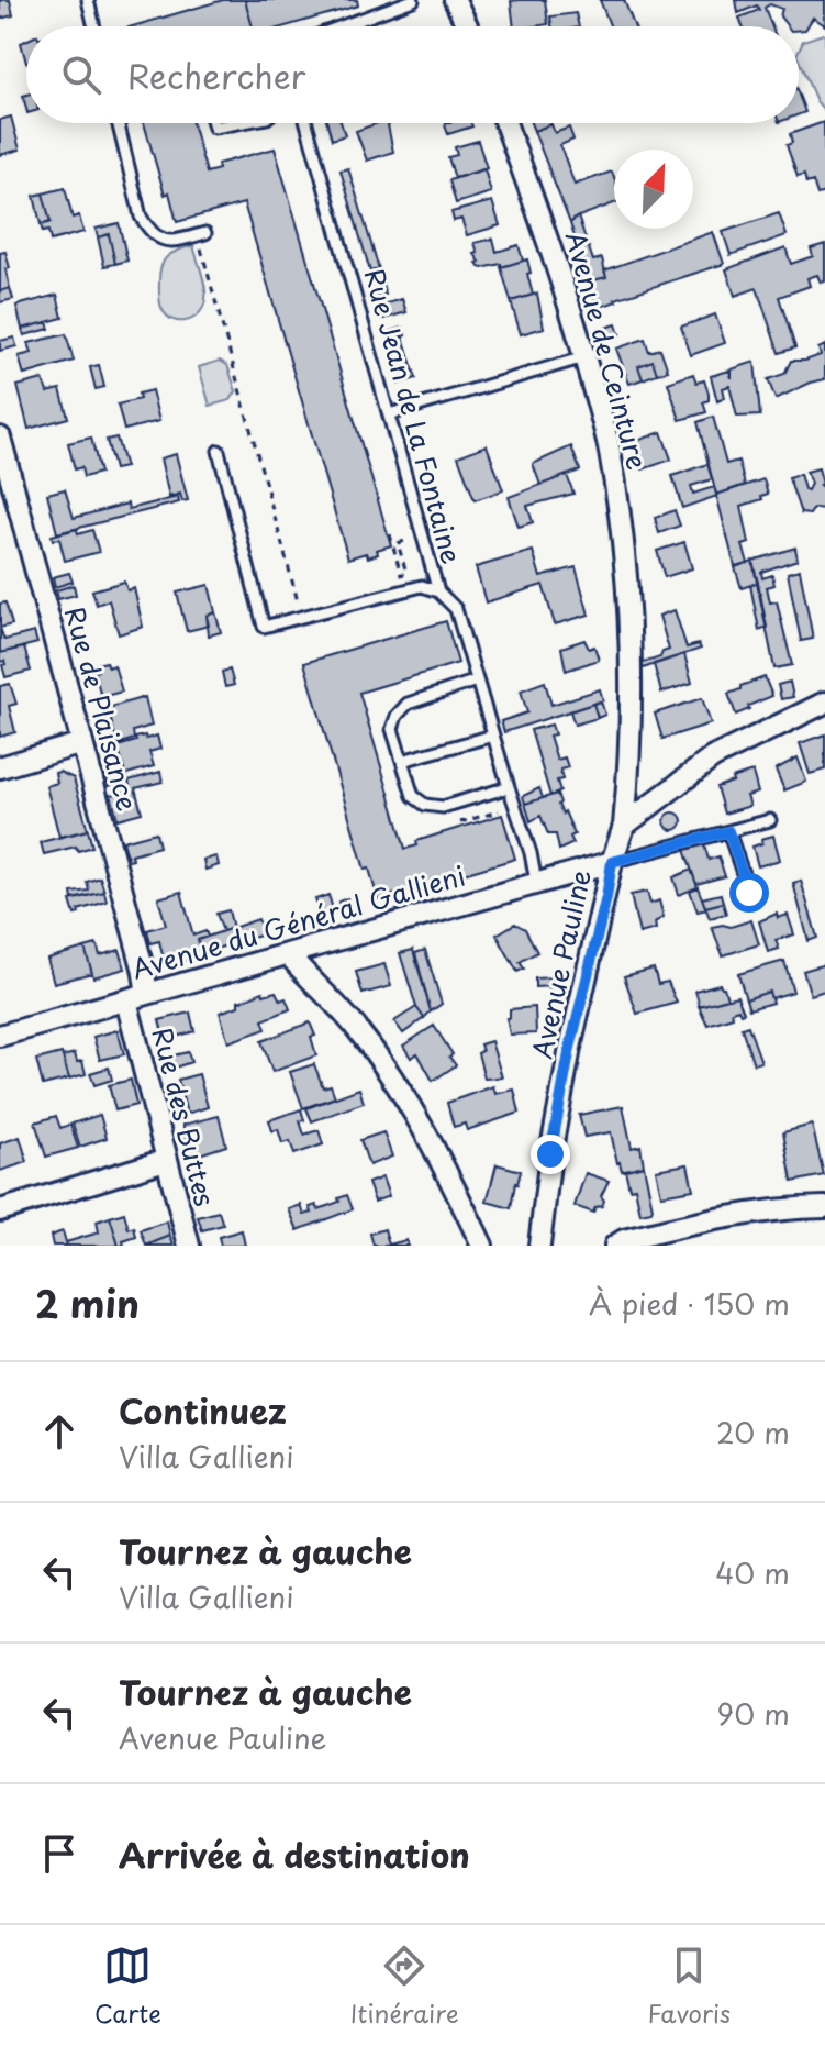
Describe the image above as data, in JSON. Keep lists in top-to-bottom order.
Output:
{
  "streets": {
    "street": [
      "Avenue de Ceinture",
      "Rue de Plaisance",
      "Avenue du Général Gallieni",
      "Avenue Pauline",
      "Rue des Buttes"
    ],
    "lane": ["Rue Jean de La Fontaine"]
  },
  "crossings": [
    ["Avenue de Ceinture", "Avenue Pauline"],
    ["Rue Jean de La Fontaine", "Avenue du Général Gallieni"],
    ["Rue de Plaisance", "Avenue du Général Gallieni"],
    ["Avenue du Général Gallieni", "Avenue Pauline"],
    ["Avenue du Général Gallieni", "Rue des Buttes"]
  ],
  "north": "top right",
  "page": {
    "search": "Rechercher",
    "heading": ["2 min", "À pied · 150 m"],
    "list": [
      ["Continuez", "Villa Gallieni", "20 m"],
      ["Tournez à gauche", "Villa Gallieni", "40 m"],
      ["Tournez à gauche", "Avenue Pauline", "90 m"],
      "Arrivée à destination"
    ],
    "nav": ["Carte", "Itinéraire", "Favoris"]
  }
}
